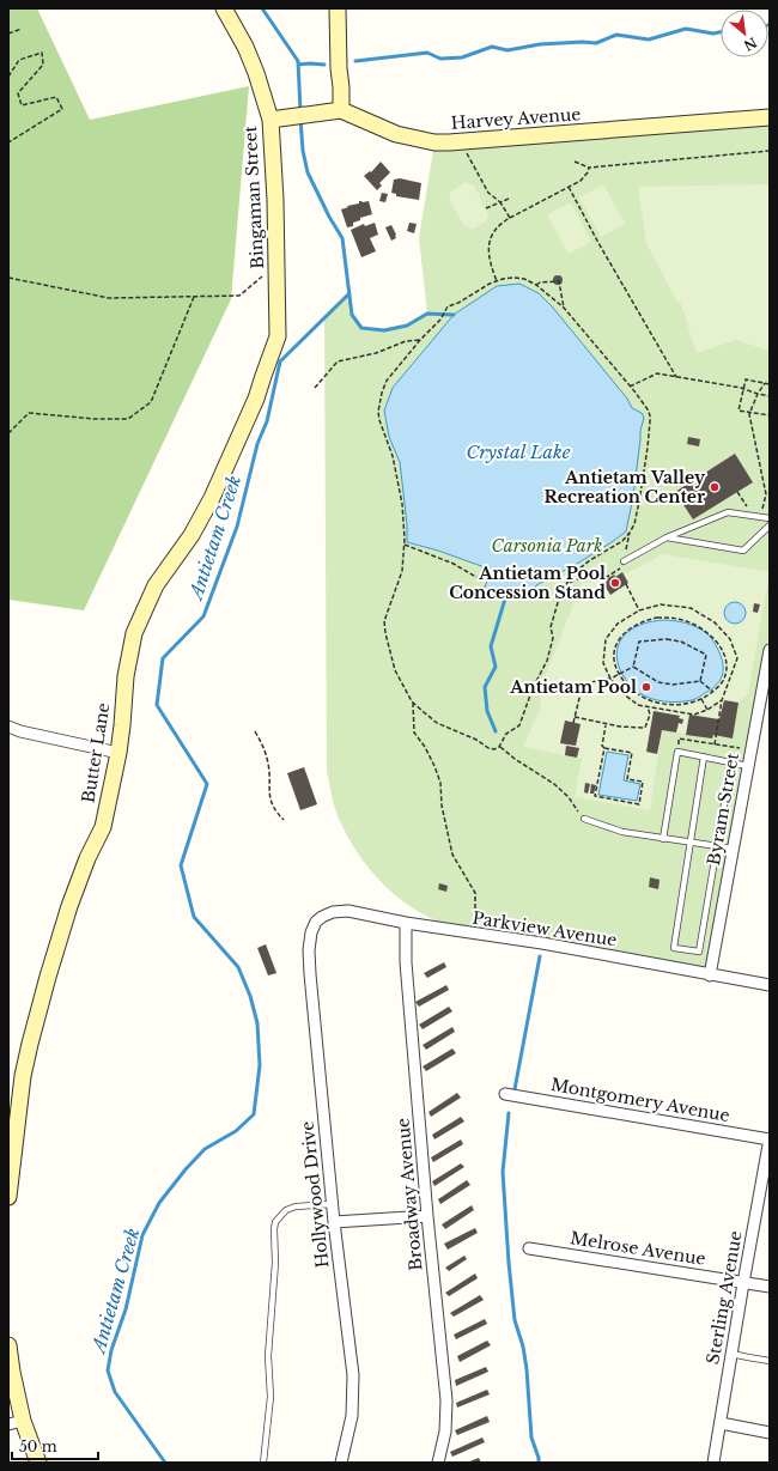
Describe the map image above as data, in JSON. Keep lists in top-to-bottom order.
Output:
{
  "streets": {
    "street": [
      "Harvey Avenue",
      "Bingaman Street",
      "Butter Lane",
      "Byram Street",
      "Parkview Avenue",
      "Montgomery Avenue",
      "Hollywood Drive",
      "Broadway Avenue",
      "Melrose Avenue",
      "Sterling Avenue"
    ]
  },
  "crossings": [
    ["Bingaman Street", "Butter Lane"],
    ["Byram Street", "Parkview Avenue"],
    ["Parkview Avenue", "Hollywood Drive"],
    ["Parkview Avenue", "Broadway Avenue"],
    ["Montgomery Avenue", "Sterling Avenue"],
    ["Melrose Avenue", "Sterling Avenue"]
  ],
  "water": ["Crystal Lake", "Antietam Creek"],
  "parks": ["Carsonia Park"],
  "places": ["Antietam Valley Recreation Center", "Antietam Pool Concession Stand", "Antietam Pool"],
  "scale_bar": "50 m",
  "north": "bottom right"
}
